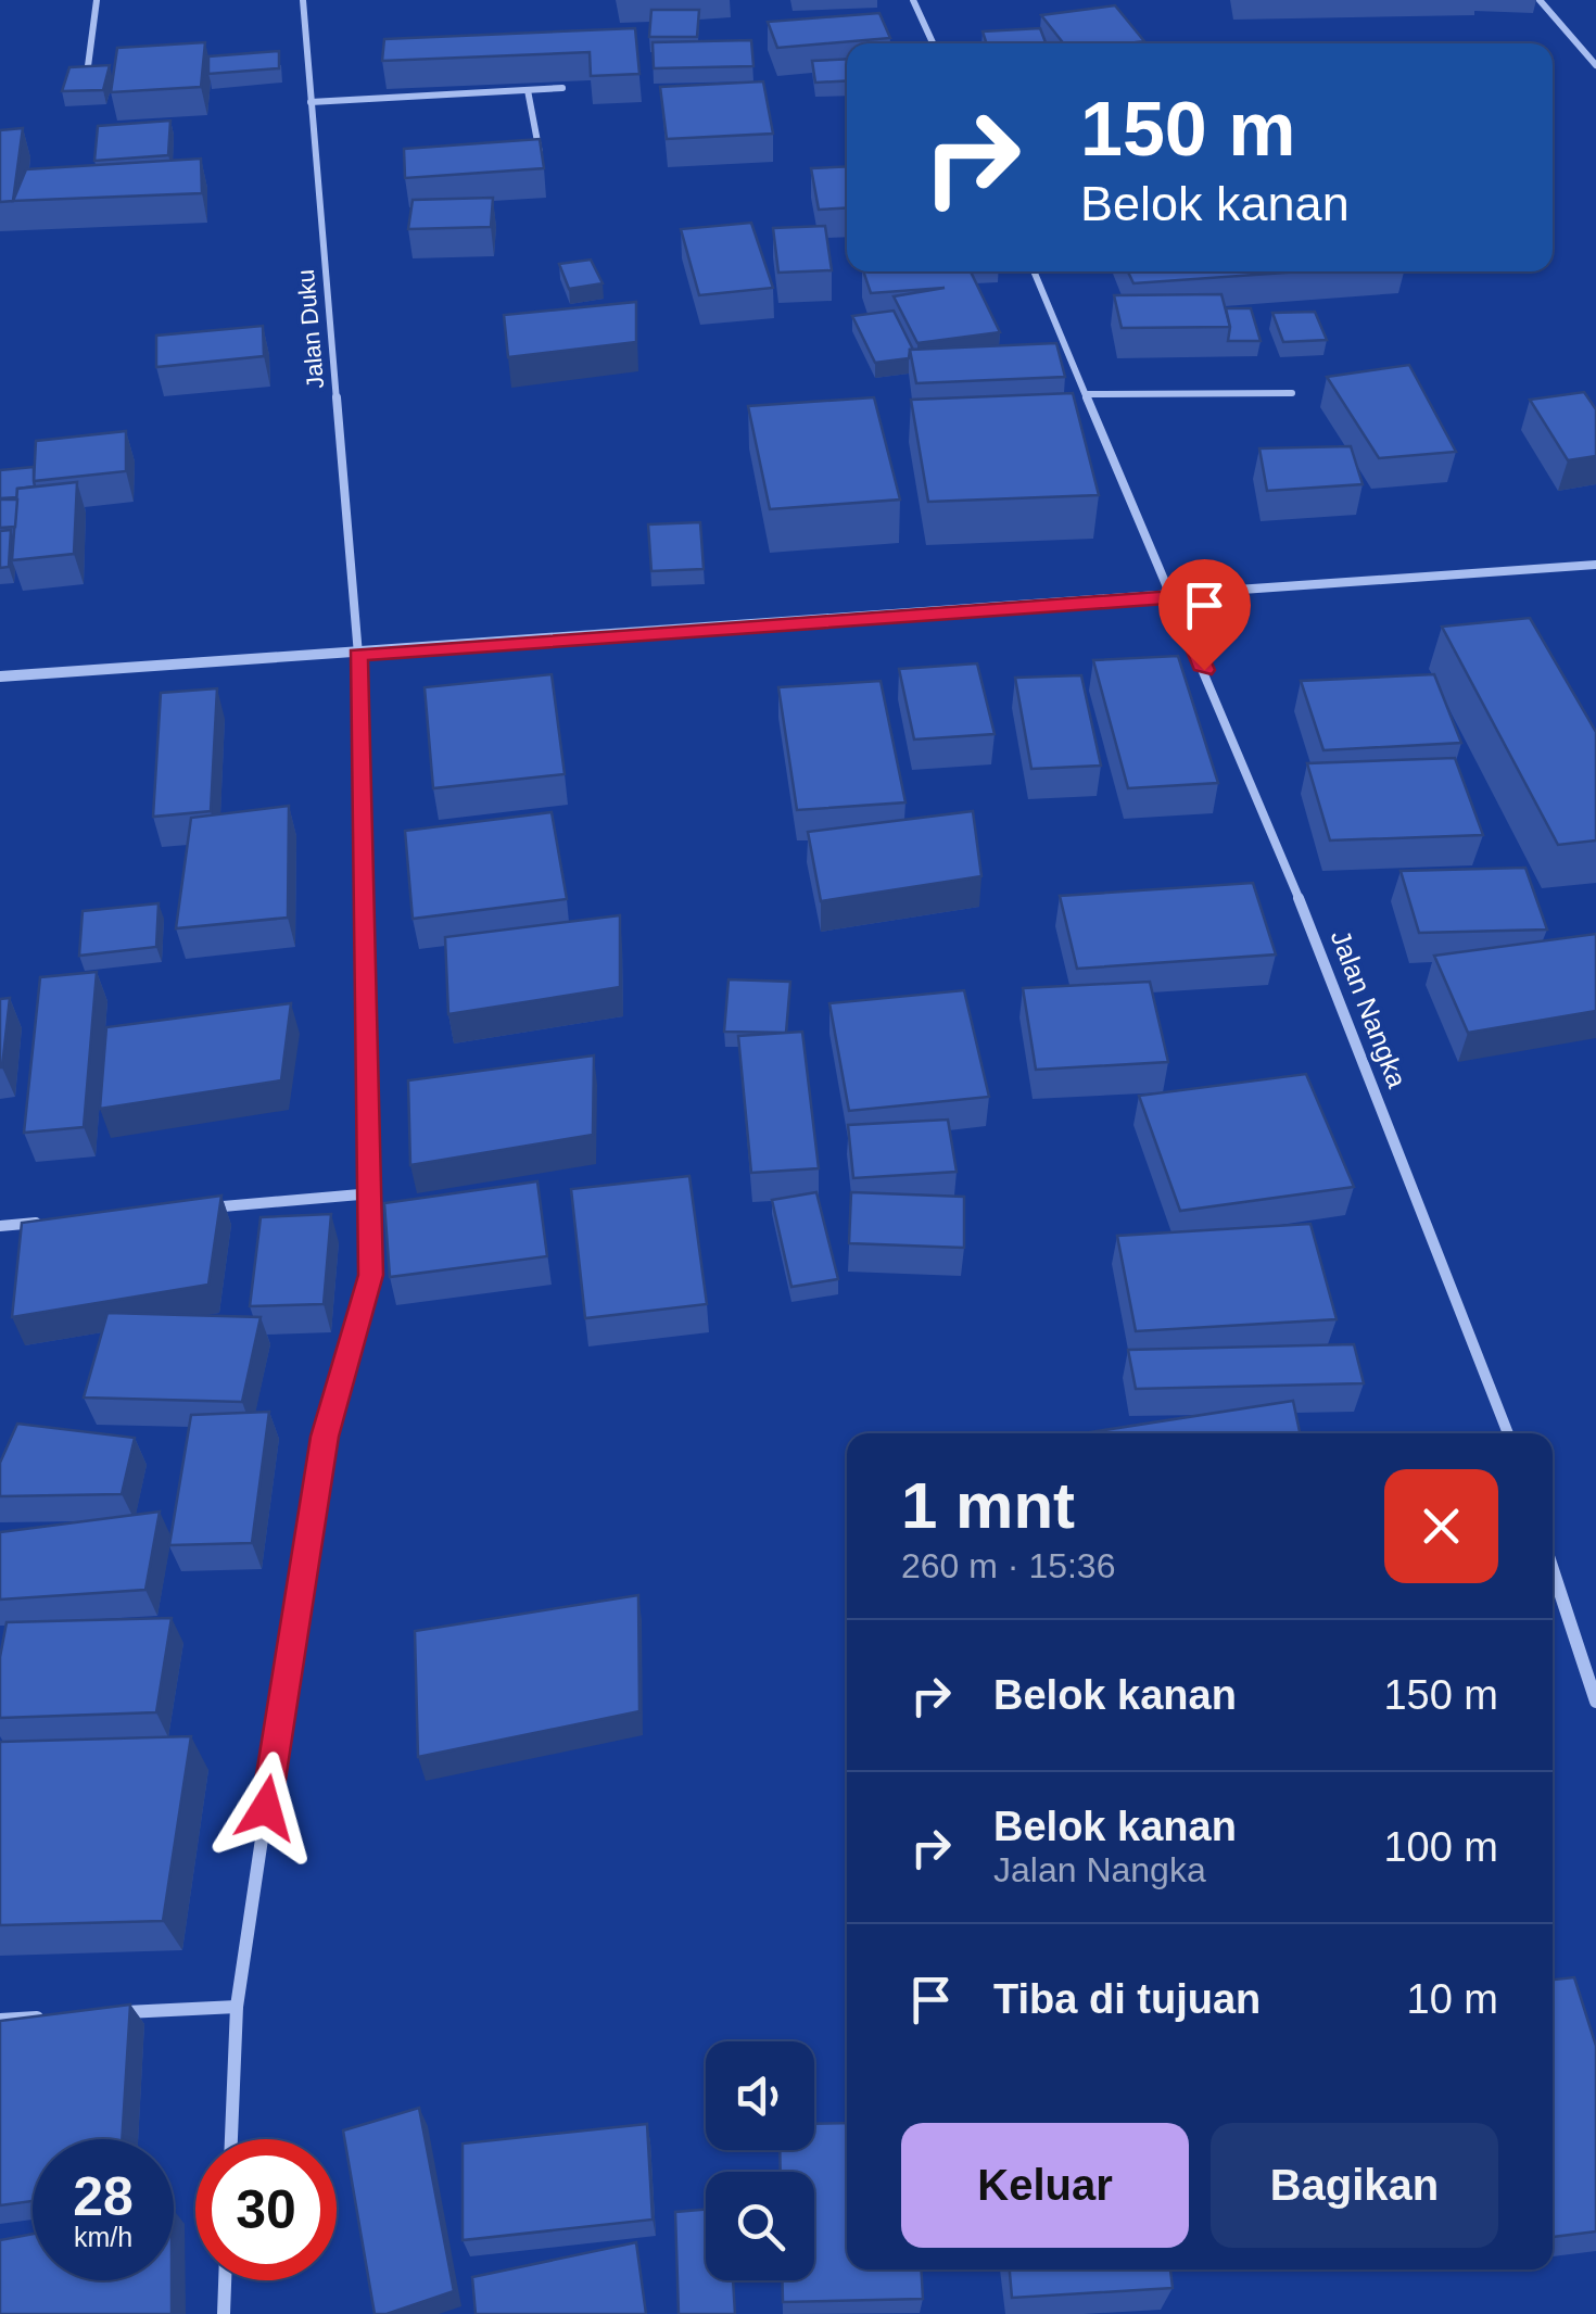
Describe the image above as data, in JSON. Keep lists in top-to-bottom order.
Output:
{
  "streets": {
    "street": ["Jalan Duku", "Jalan Nangka"]
  },
  "page": {
    "turn": ["150 m", "Belok kanan"],
    "heading": ["1 mnt", "260 m · 15:36"],
    "list": [
      {
        "name": "Belok kanan",
        "value": "150 m"
      },
      {
        "name": "Belok kanan",
        "note": "Jalan Nangka",
        "value": "100 m"
      },
      {
        "name": "Tiba di tujuan",
        "value": "10 m"
      }
    ],
    "buttons": ["Keluar", "Bagikan"],
    "speed": "28 km/h",
    "limit": "30"
  }
}
